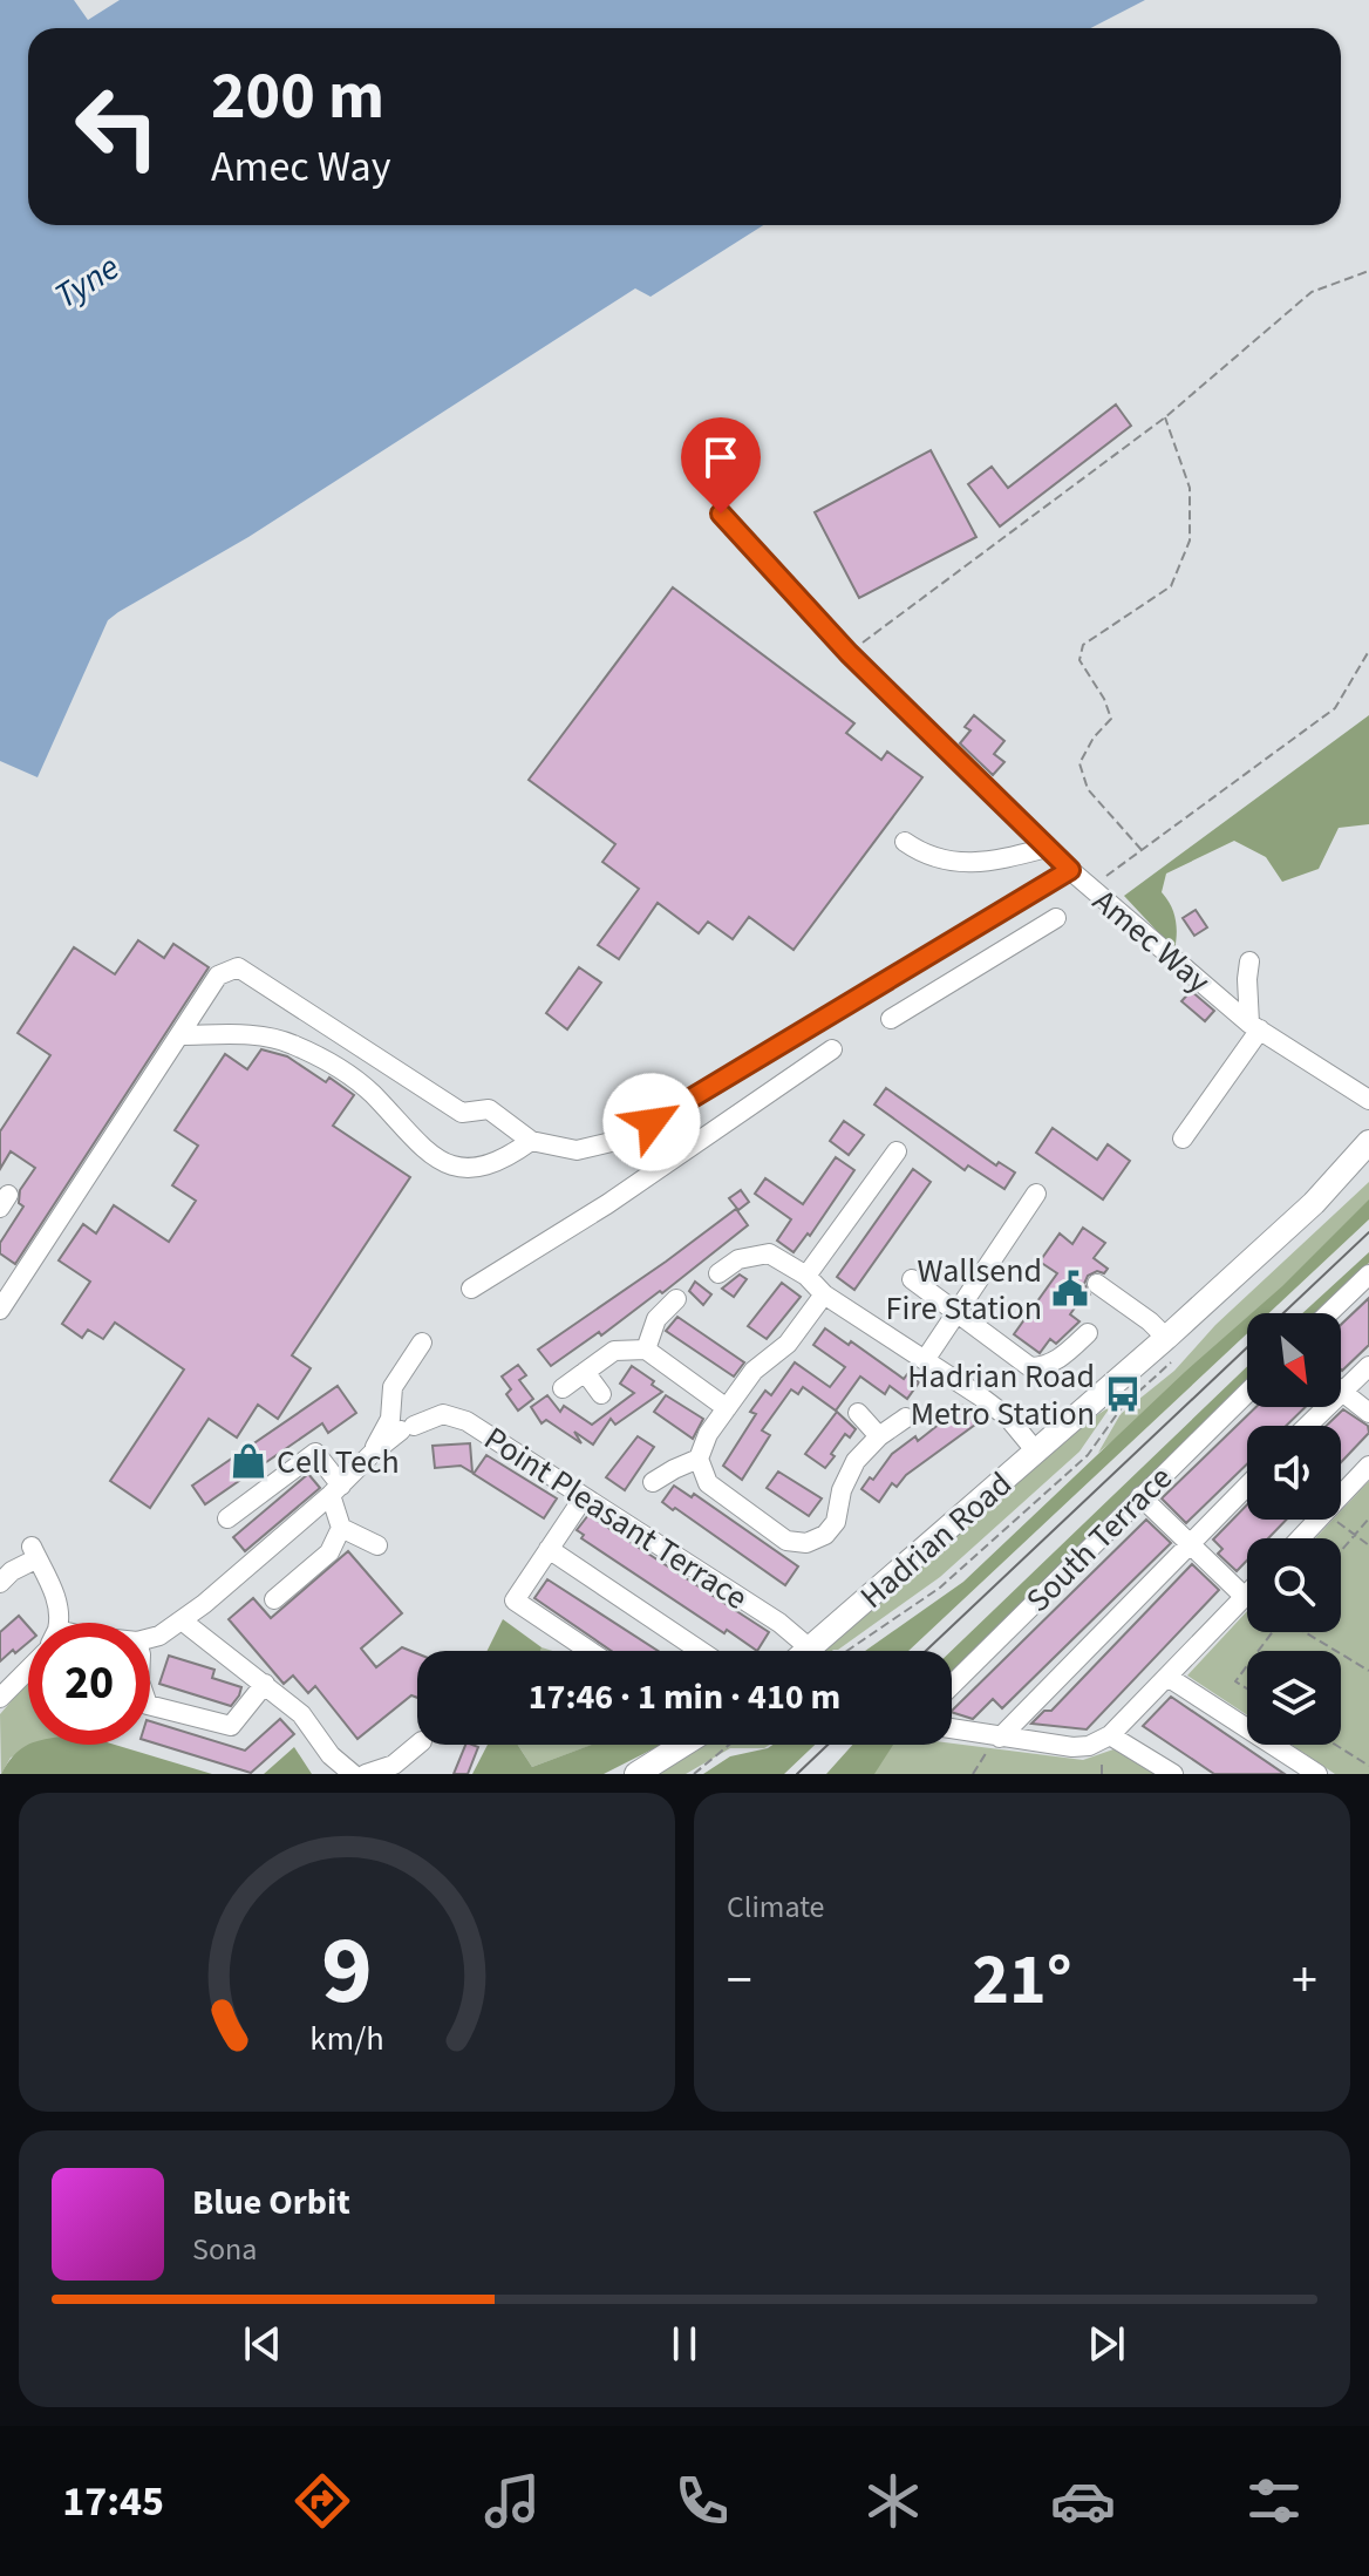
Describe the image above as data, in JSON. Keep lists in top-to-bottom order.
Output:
{
  "streets": {
    "main road": ["Hadrian Road"],
    "street": ["Amec Way", "Point Pleasant Terrace", "South Terrace"]
  },
  "water": ["Tyne"],
  "places": {
    "public building": ["Wallsend Fire Station"],
    "bus stop": ["Hadrian Road Metro Station"],
    "shop": ["Cell Tech"]
  },
  "north": "bottom right",
  "page": {
    "turn": ["200 m", "Amec Way"],
    "limit": "20",
    "trip": "17:46 · 1 min · 410 m",
    "tile": "Climate",
    "heat": ["−", "21°", "+"],
    "song": ["Blue Orbit", "Sona"],
    "tabs": "17:45",
    "gauge": ["9", "km/h"]
  }
}
